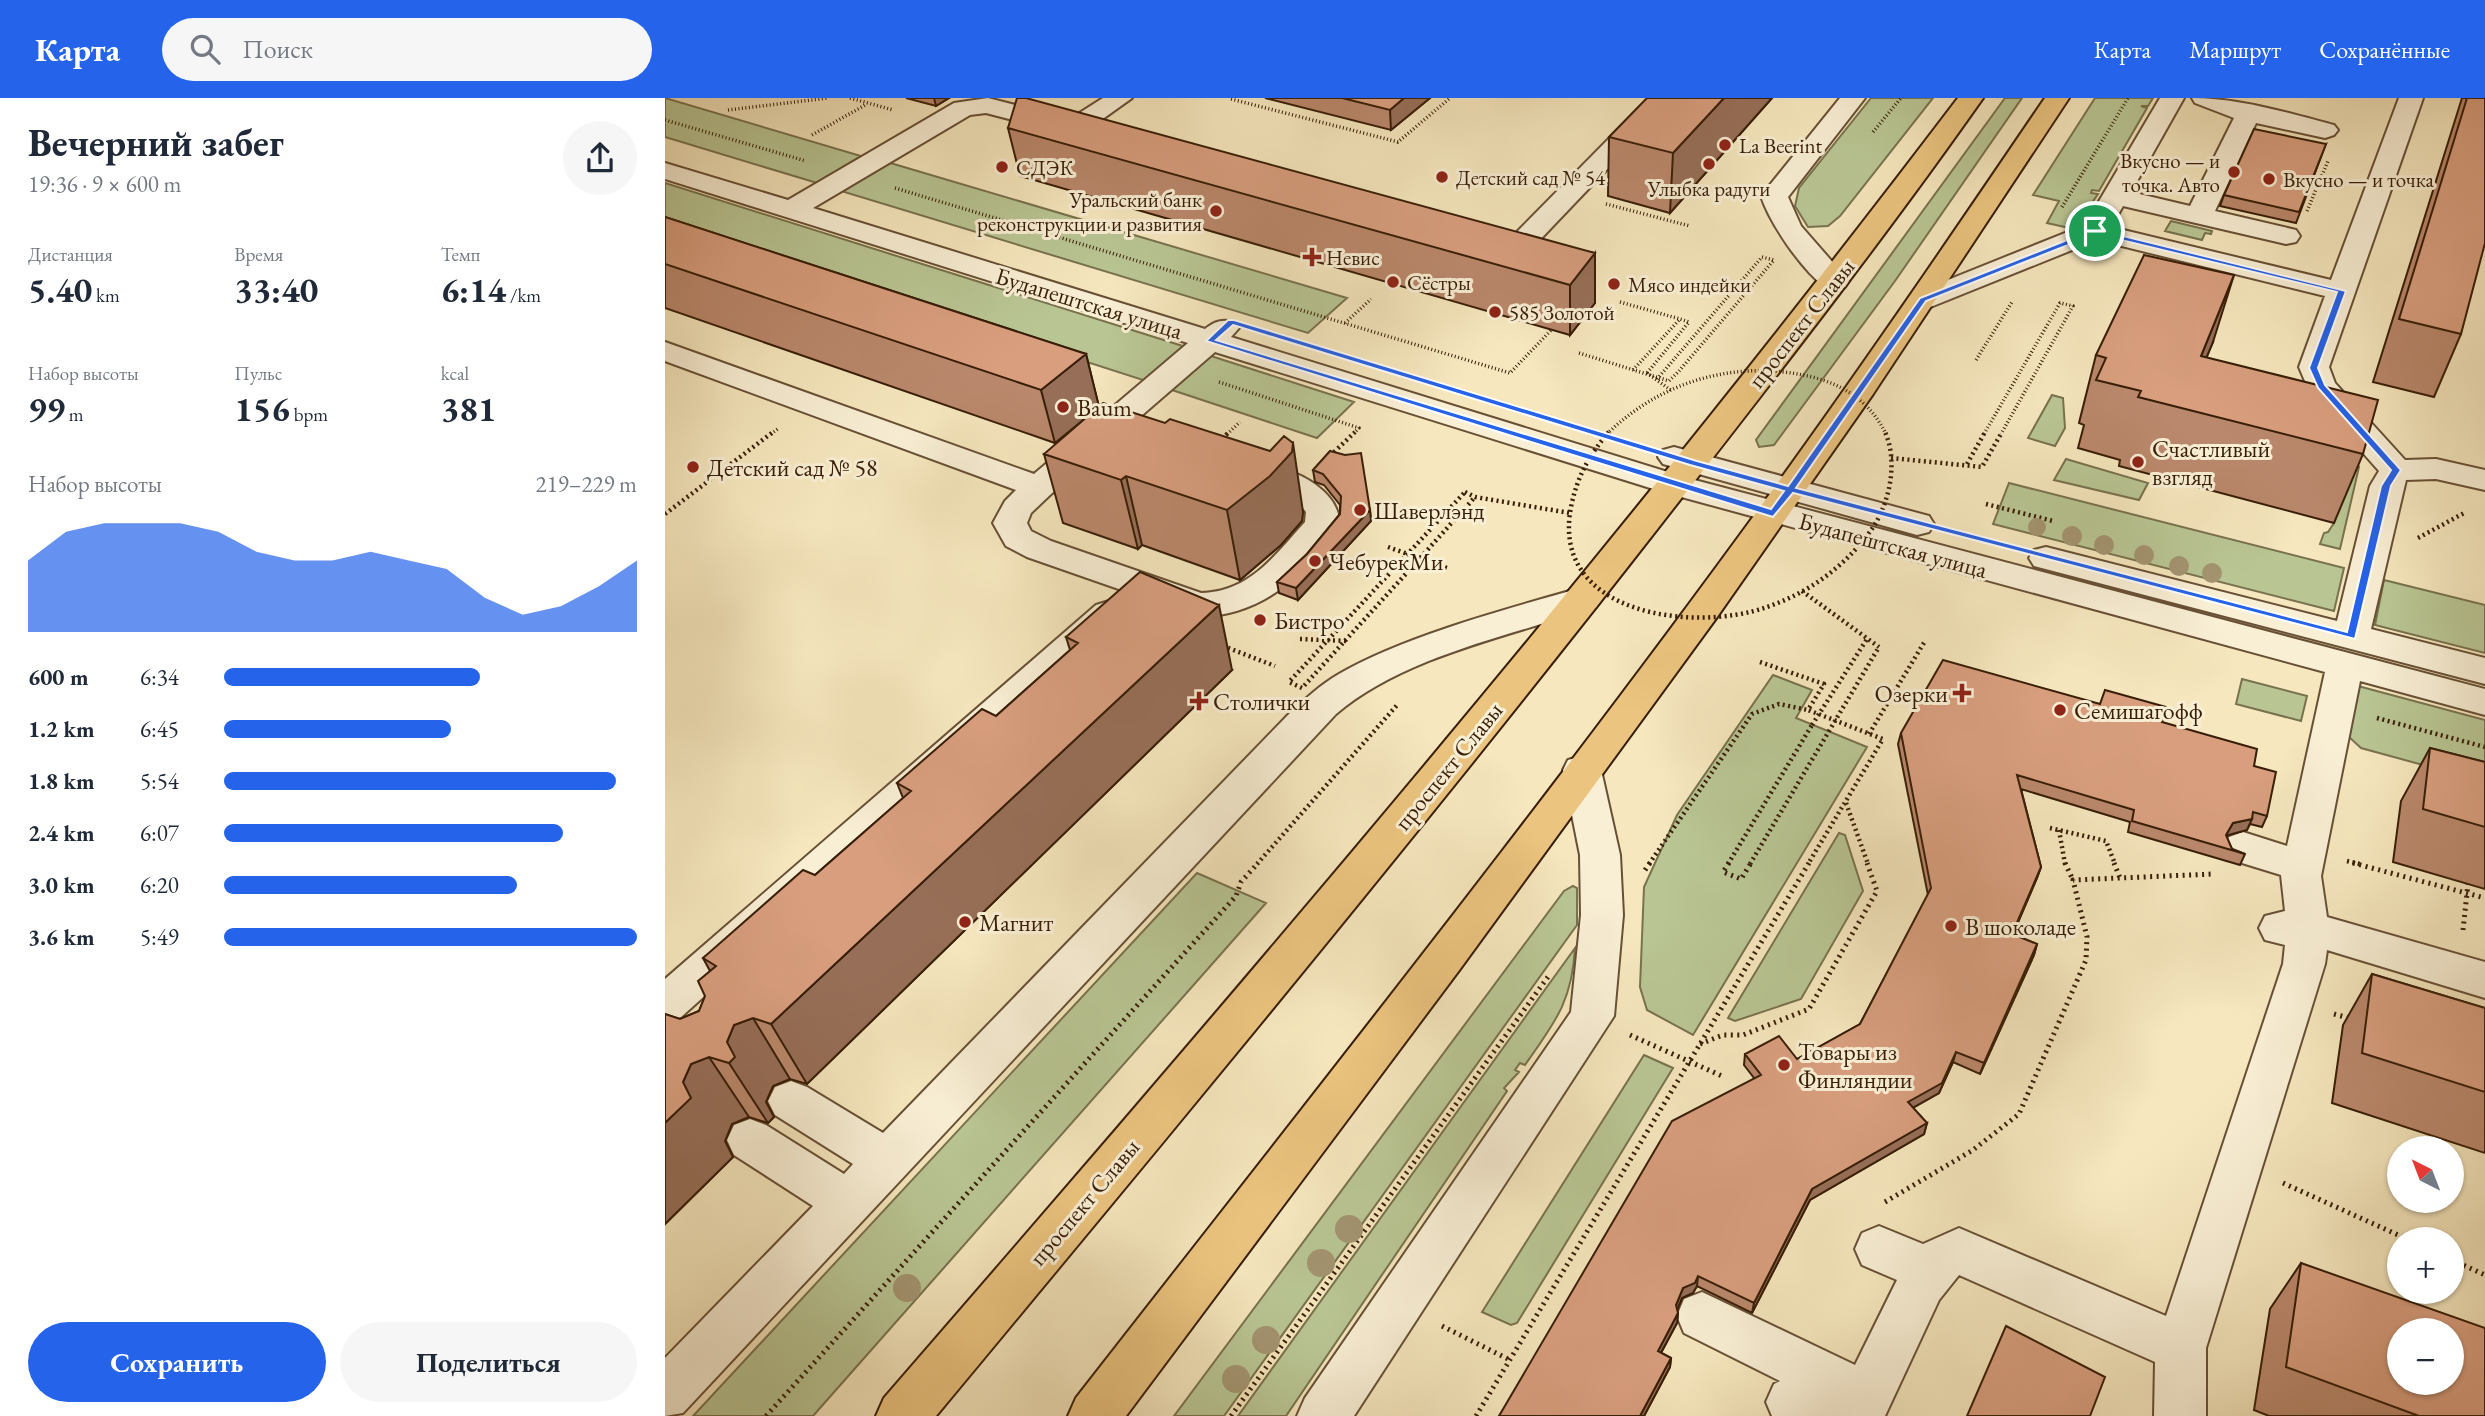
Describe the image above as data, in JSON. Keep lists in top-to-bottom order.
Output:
{
  "streets": {
    "main road": ["проспект Славы"],
    "street": ["Будапештская улица"]
  },
  "crossings": [
    ["Будапештская улица", "проспект Славы"]
  ],
  "places": {
    "other": [
      "La Beerint",
      "Улыбка радуги",
      "СДЭК",
      "Вкусно — и точка. Авто",
      "Детский сад № 54",
      "Вкусно — и точка",
      "Уральский банк реконструкции и развития",
      "Сёстры",
      "Мясо индейки",
      "585 Золотой",
      "Baum",
      "Счастливый взгляд",
      "Детский сад № 58",
      "Шаверлэнд",
      "ЧебурекМи",
      "Бистро",
      "Семишагофф",
      "Магнит",
      "В шоколаде",
      "Товары из Финляндии"
    ],
    "health": ["Невис", "Озерки", "Столички"]
  },
  "north": "top left",
  "page": {
    "header": "Карта",
    "search": "Поиск",
    "nav": ["Карта", "Маршрут", "Сохранённые"],
    "heading": ["Вечерний забег", "19:36 · 9 × 600 m"],
    "stats": [
      ["Дистанция", "5.40 km"],
      ["Время", "33:40"],
      ["Темп", "6:14 /km"],
      ["Набор высоты", "99 m"],
      ["Пульс", "156 bpm"],
      ["kcal", "381"]
    ],
    "chart": ["Набор высоты", "219–229 m"],
    "list": [
      {
        "name": "600 m",
        "note": "6:34"
      },
      {
        "name": "1.2 km",
        "note": "6:45"
      },
      {
        "name": "1.8 km",
        "note": "5:54"
      },
      {
        "name": "2.4 km",
        "note": "6:07"
      },
      {
        "name": "3.0 km",
        "note": "6:20"
      },
      {
        "name": "3.6 km",
        "note": "5:49"
      }
    ],
    "map_buttons": ["+", "−"],
    "buttons": ["Сохранить", "Поделиться"]
  }
}
